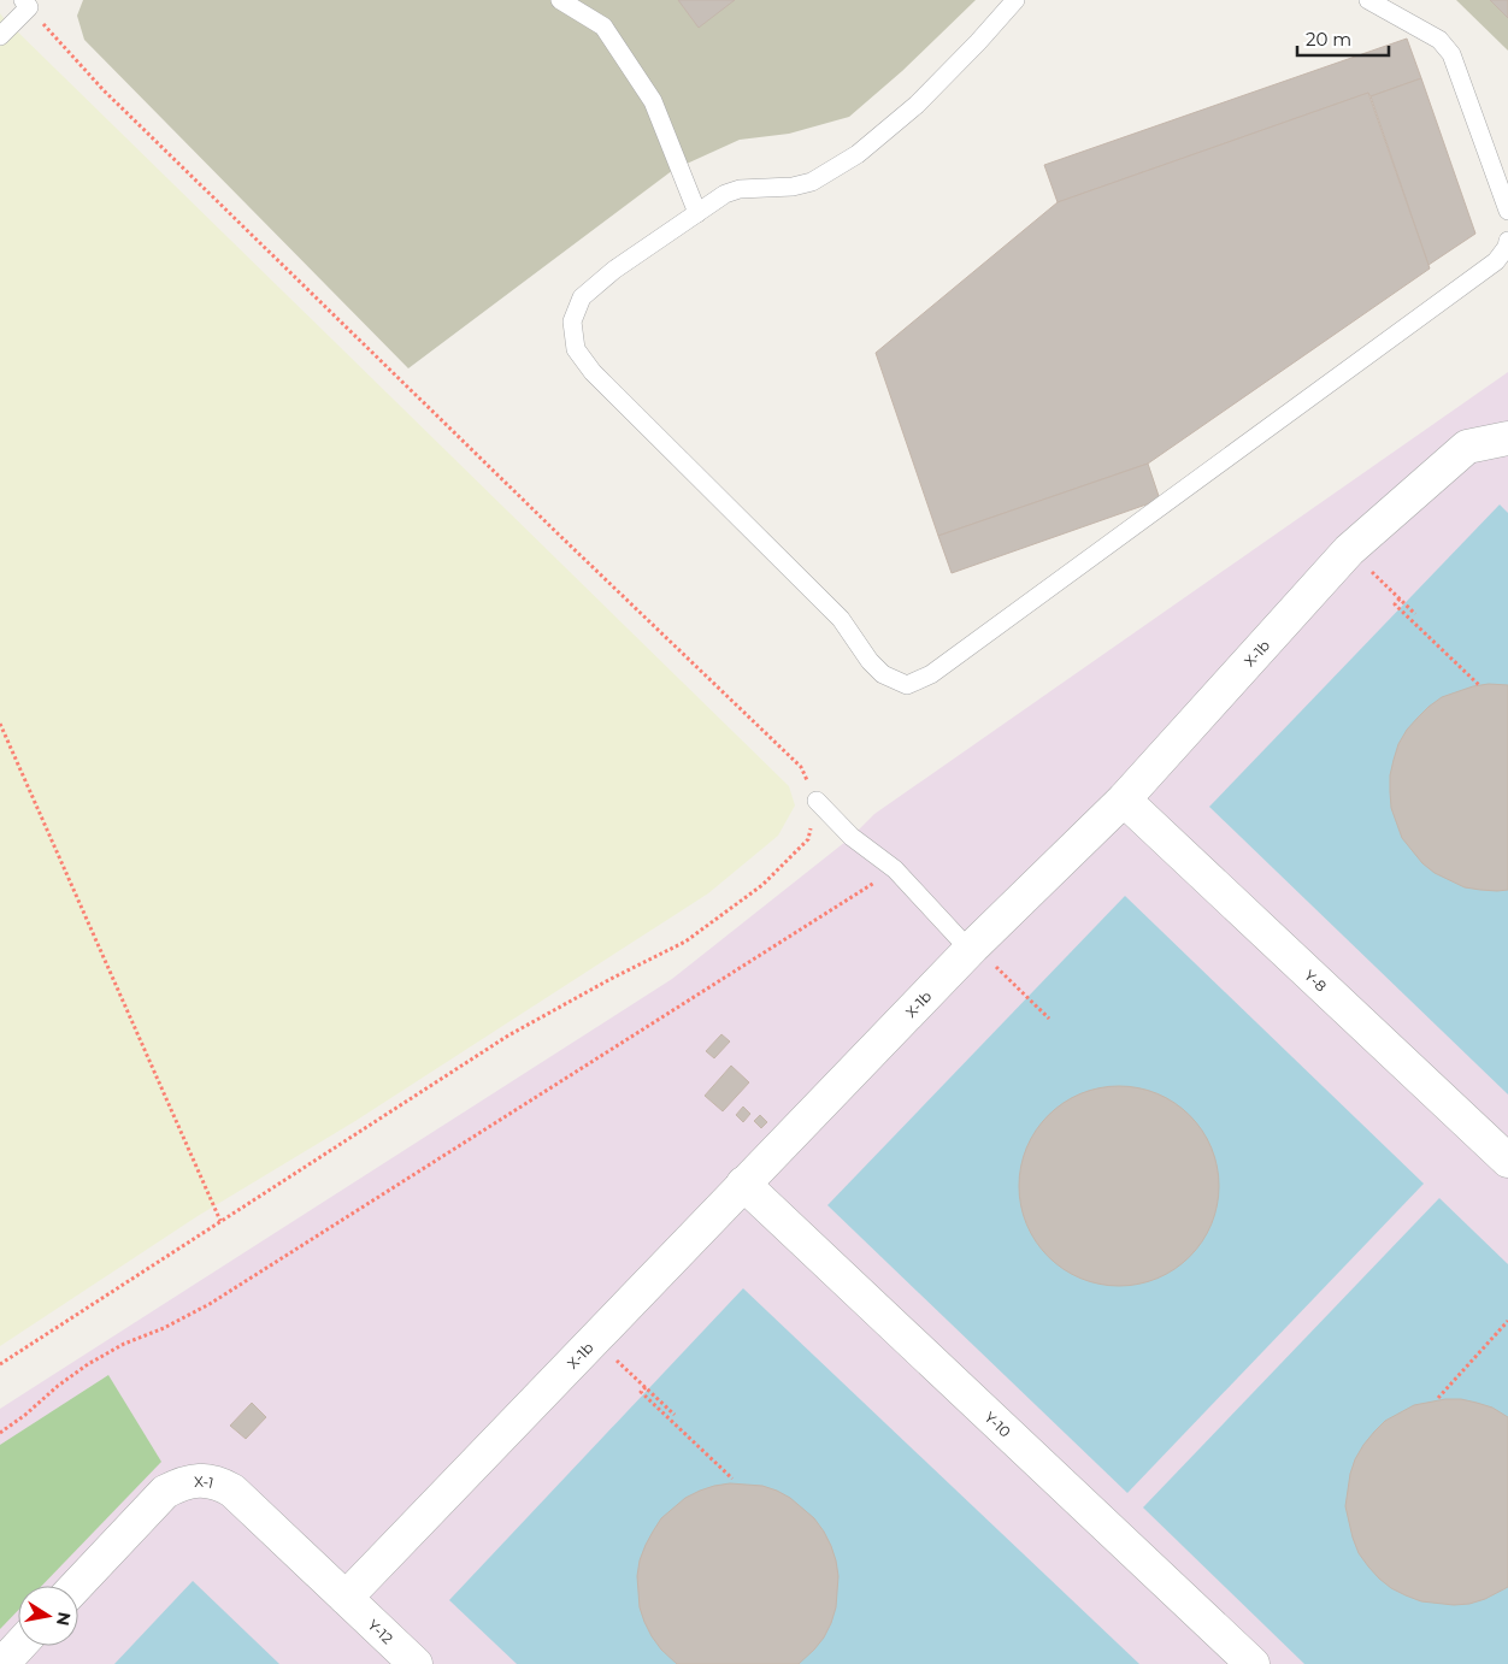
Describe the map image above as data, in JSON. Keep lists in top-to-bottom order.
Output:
{
  "streets": {
    "street": [
      "X-1b",
      "Y-8",
      "Y-10",
      "X-1",
      "Y-12"
    ]
  },
  "crossings": [
    ["X-1b", "Y-8"],
    ["X-1b", "Y-10"],
    ["X-1b", "X-1"],
    ["X-1b", "Y-12"],
    ["X-1", "Y-12"]
  ],
  "scale_bar": "20 m",
  "north": "right"
}
